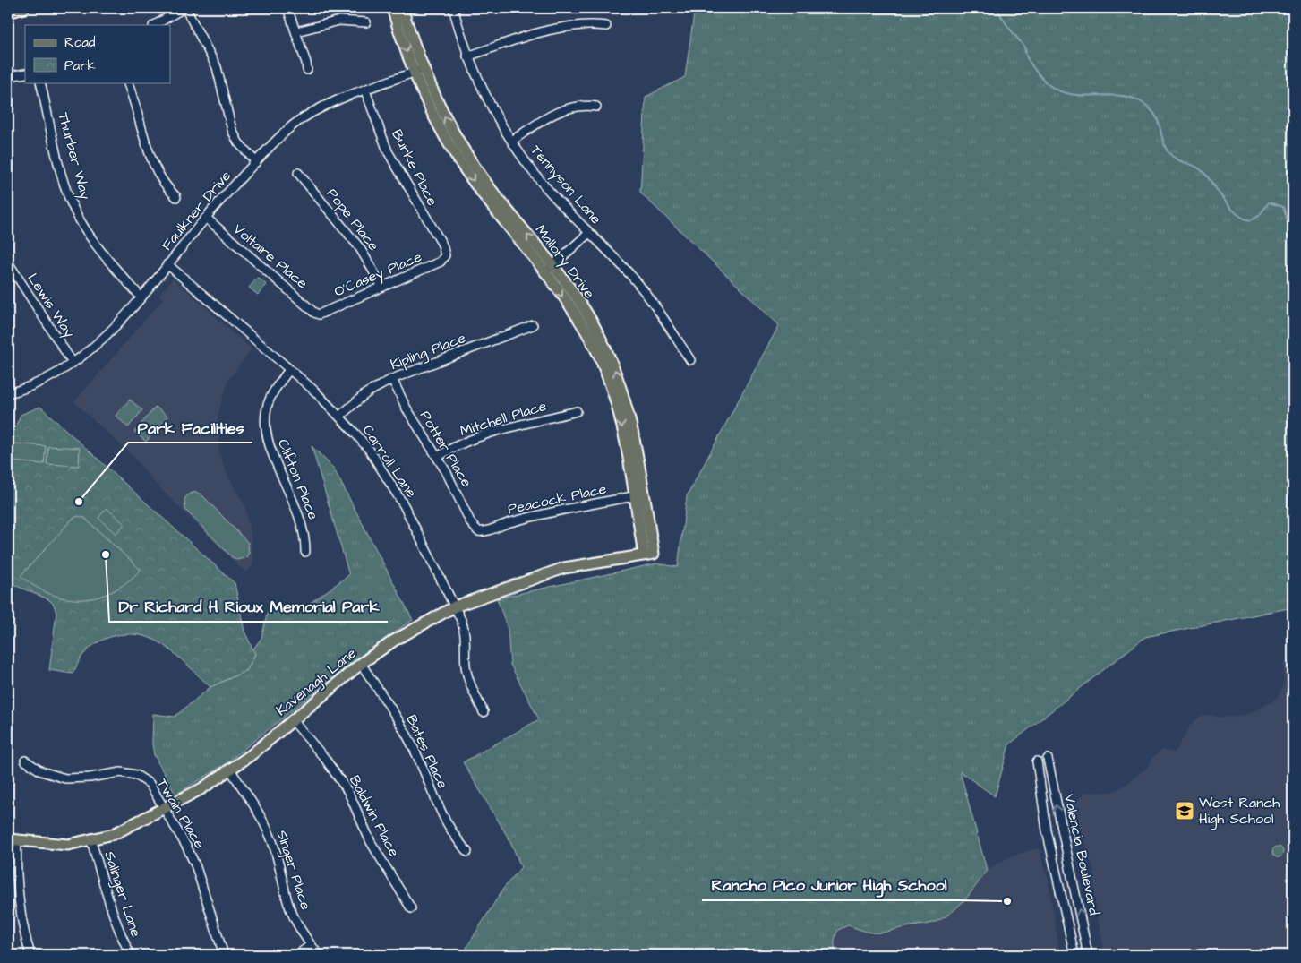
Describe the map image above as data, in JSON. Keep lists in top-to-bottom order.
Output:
{
  "streets": {
    "main road": ["Mallory Drive", "Kavenagh Lane"],
    "street": [
      "Thurber Way",
      "Burke Place",
      "Tennyson Lane",
      "Faulkner Drive",
      "Pope Place",
      "Voltaire Place",
      "O'Casey Place",
      "Lewis Way",
      "Kipling Place",
      "Mitchell Place",
      "Potter Place",
      "Carroll Lane",
      "Clifton Place",
      "Peacock Place",
      "Bates Place",
      "Twain Place",
      "Baldwin Place",
      "Valencia Boulevard",
      "Singer Place",
      "Salinger Lane"
    ]
  },
  "crossings": [
    ["Thurber Way", "Faulkner Drive"],
    ["Burke Place", "Faulkner Drive"],
    ["Burke Place", "O'Casey Place"],
    ["Faulkner Drive", "Voltaire Place"],
    ["Faulkner Drive", "Mallory Drive"],
    ["Faulkner Drive", "Lewis Way"],
    ["Faulkner Drive", "Carroll Lane"],
    ["Pope Place", "O'Casey Place"],
    ["Voltaire Place", "O'Casey Place"],
    ["Mallory Drive", "Peacock Place"],
    ["Mallory Drive", "Kavenagh Lane"],
    ["Kipling Place", "Potter Place"],
    ["Kipling Place", "Carroll Lane"],
    ["Mitchell Place", "Potter Place"],
    ["Potter Place", "Peacock Place"],
    ["Carroll Lane", "Clifton Place"],
    ["Carroll Lane", "Kavenagh Lane"],
    ["Kavenagh Lane", "Bates Place"],
    ["Kavenagh Lane", "Twain Place"],
    ["Kavenagh Lane", "Baldwin Place"],
    ["Kavenagh Lane", "Singer Place"],
    ["Kavenagh Lane", "Salinger Lane"]
  ],
  "places": {
    "other": ["Park Facilities", "Dr Richard H Rioux Memorial Park", "Rancho Pico Junior High School"],
    "school or university": ["West Ranch High School"]
  },
  "legend": ["Road", "Park"]
}
